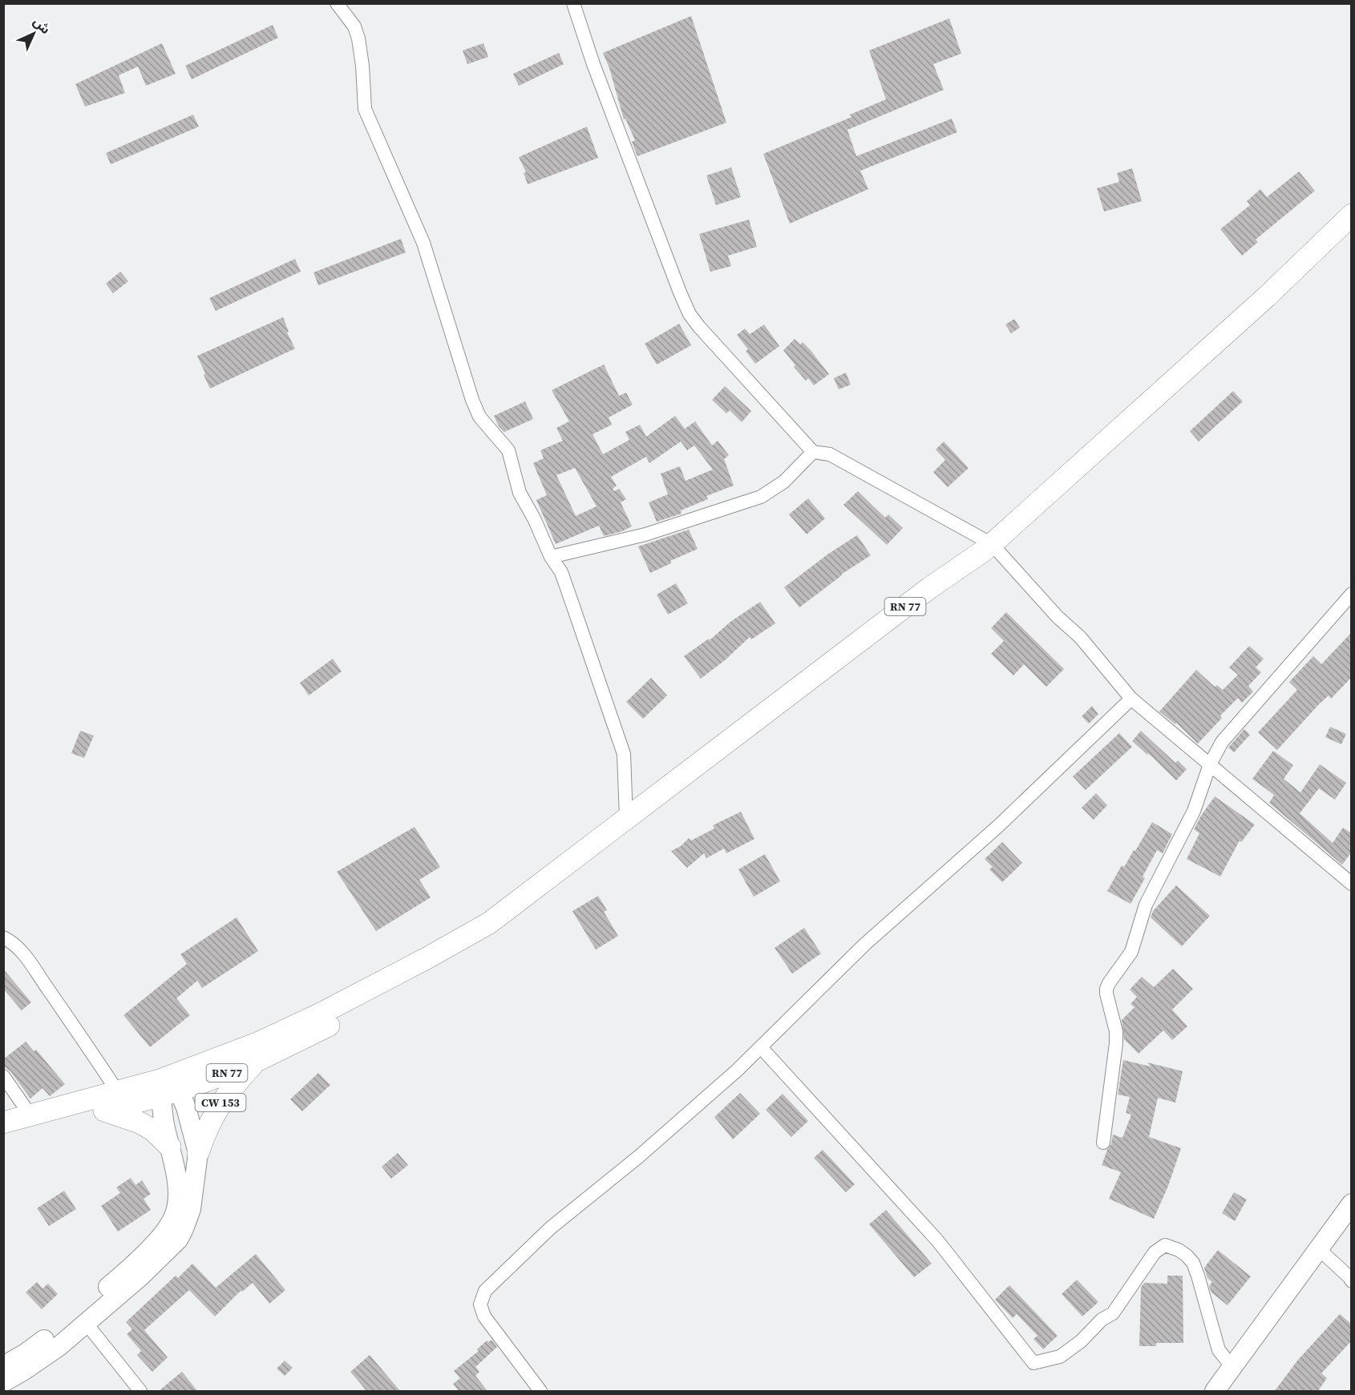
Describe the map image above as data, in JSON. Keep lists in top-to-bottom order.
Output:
{
  "streets": {
    "main road": ["RN 77", "CW 153"]
  },
  "crossings": [
    ["RN 77", "CW 153"]
  ],
  "north": "top right"
}
